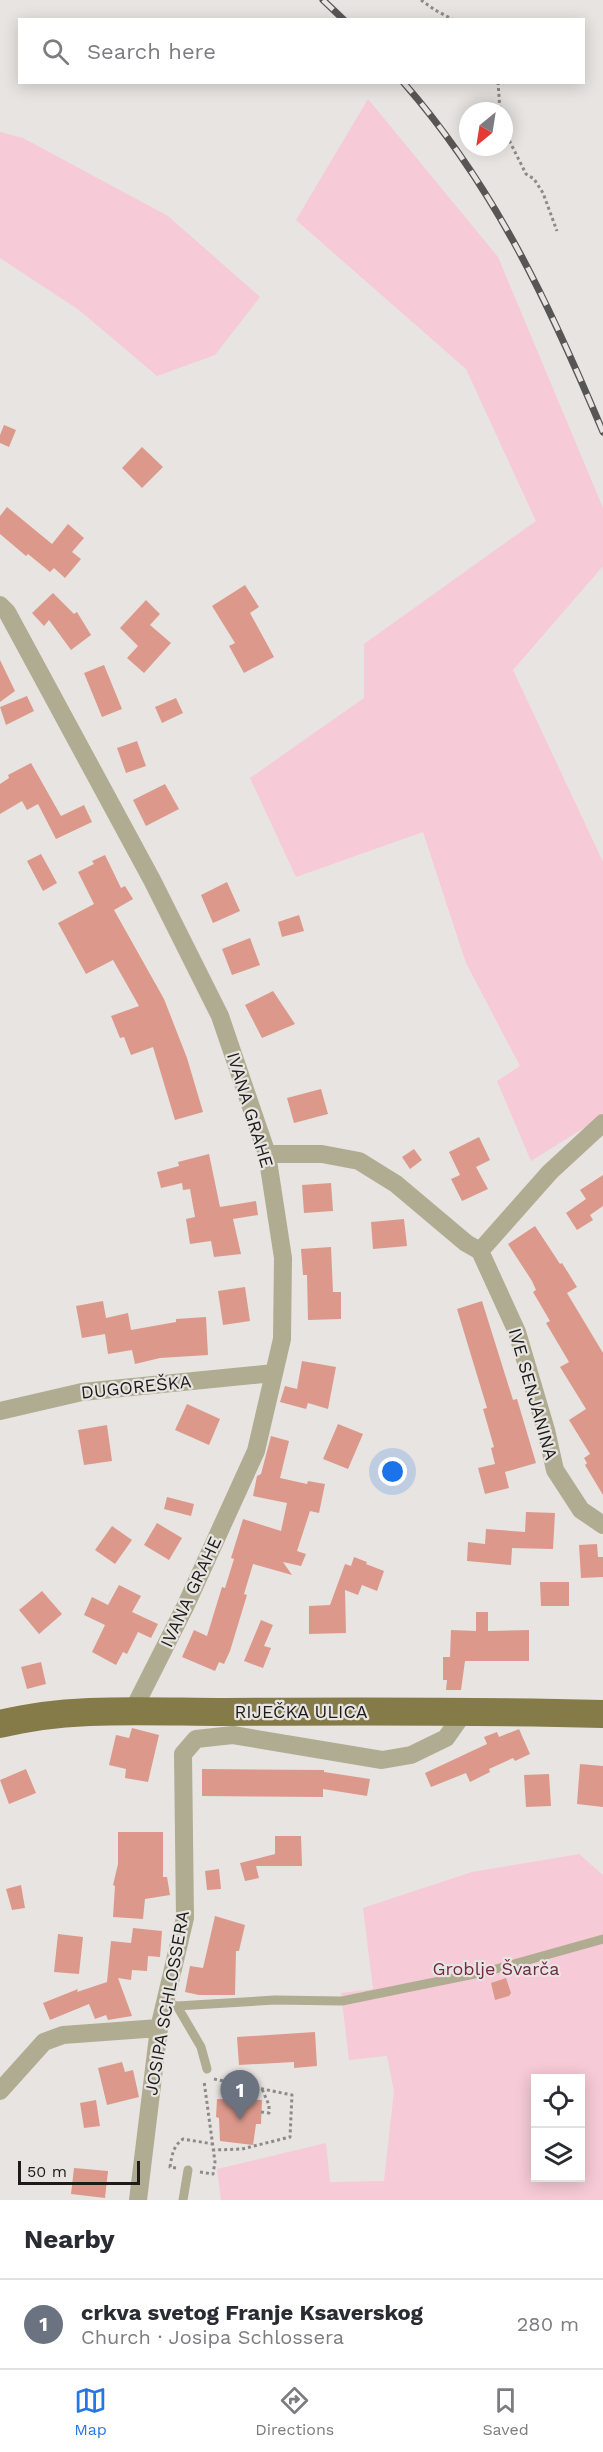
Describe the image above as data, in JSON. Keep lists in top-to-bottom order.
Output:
{
  "streets": {
    "main road": ["RIJEČKA ULICA"],
    "street": [
      "IVANA GRAHE",
      "DUGOREŠKA",
      "IVE SENJANINA",
      "JOSIPA SCHLOSSERA"
    ]
  },
  "crossings": [
    ["IVANA GRAHE", "DUGOREŠKA"],
    ["IVANA GRAHE", "RIJEČKA ULICA"],
    ["RIJEČKA ULICA", "JOSIPA SCHLOSSERA"]
  ],
  "parks": ["Groblje Švarča"],
  "scale_bar": "50 m",
  "north": "bottom left",
  "page": {
    "search": "Search here",
    "pins": "1",
    "scale": "50 m",
    "heading": "Nearby",
    "list": [
      {
        "mark": "1",
        "name": "crkva svetog Franje Ksaverskog",
        "note": "Church · Josipa Schlossera",
        "value": "280 m"
      }
    ],
    "nav": ["Map", "Directions", "Saved"]
  }
}
